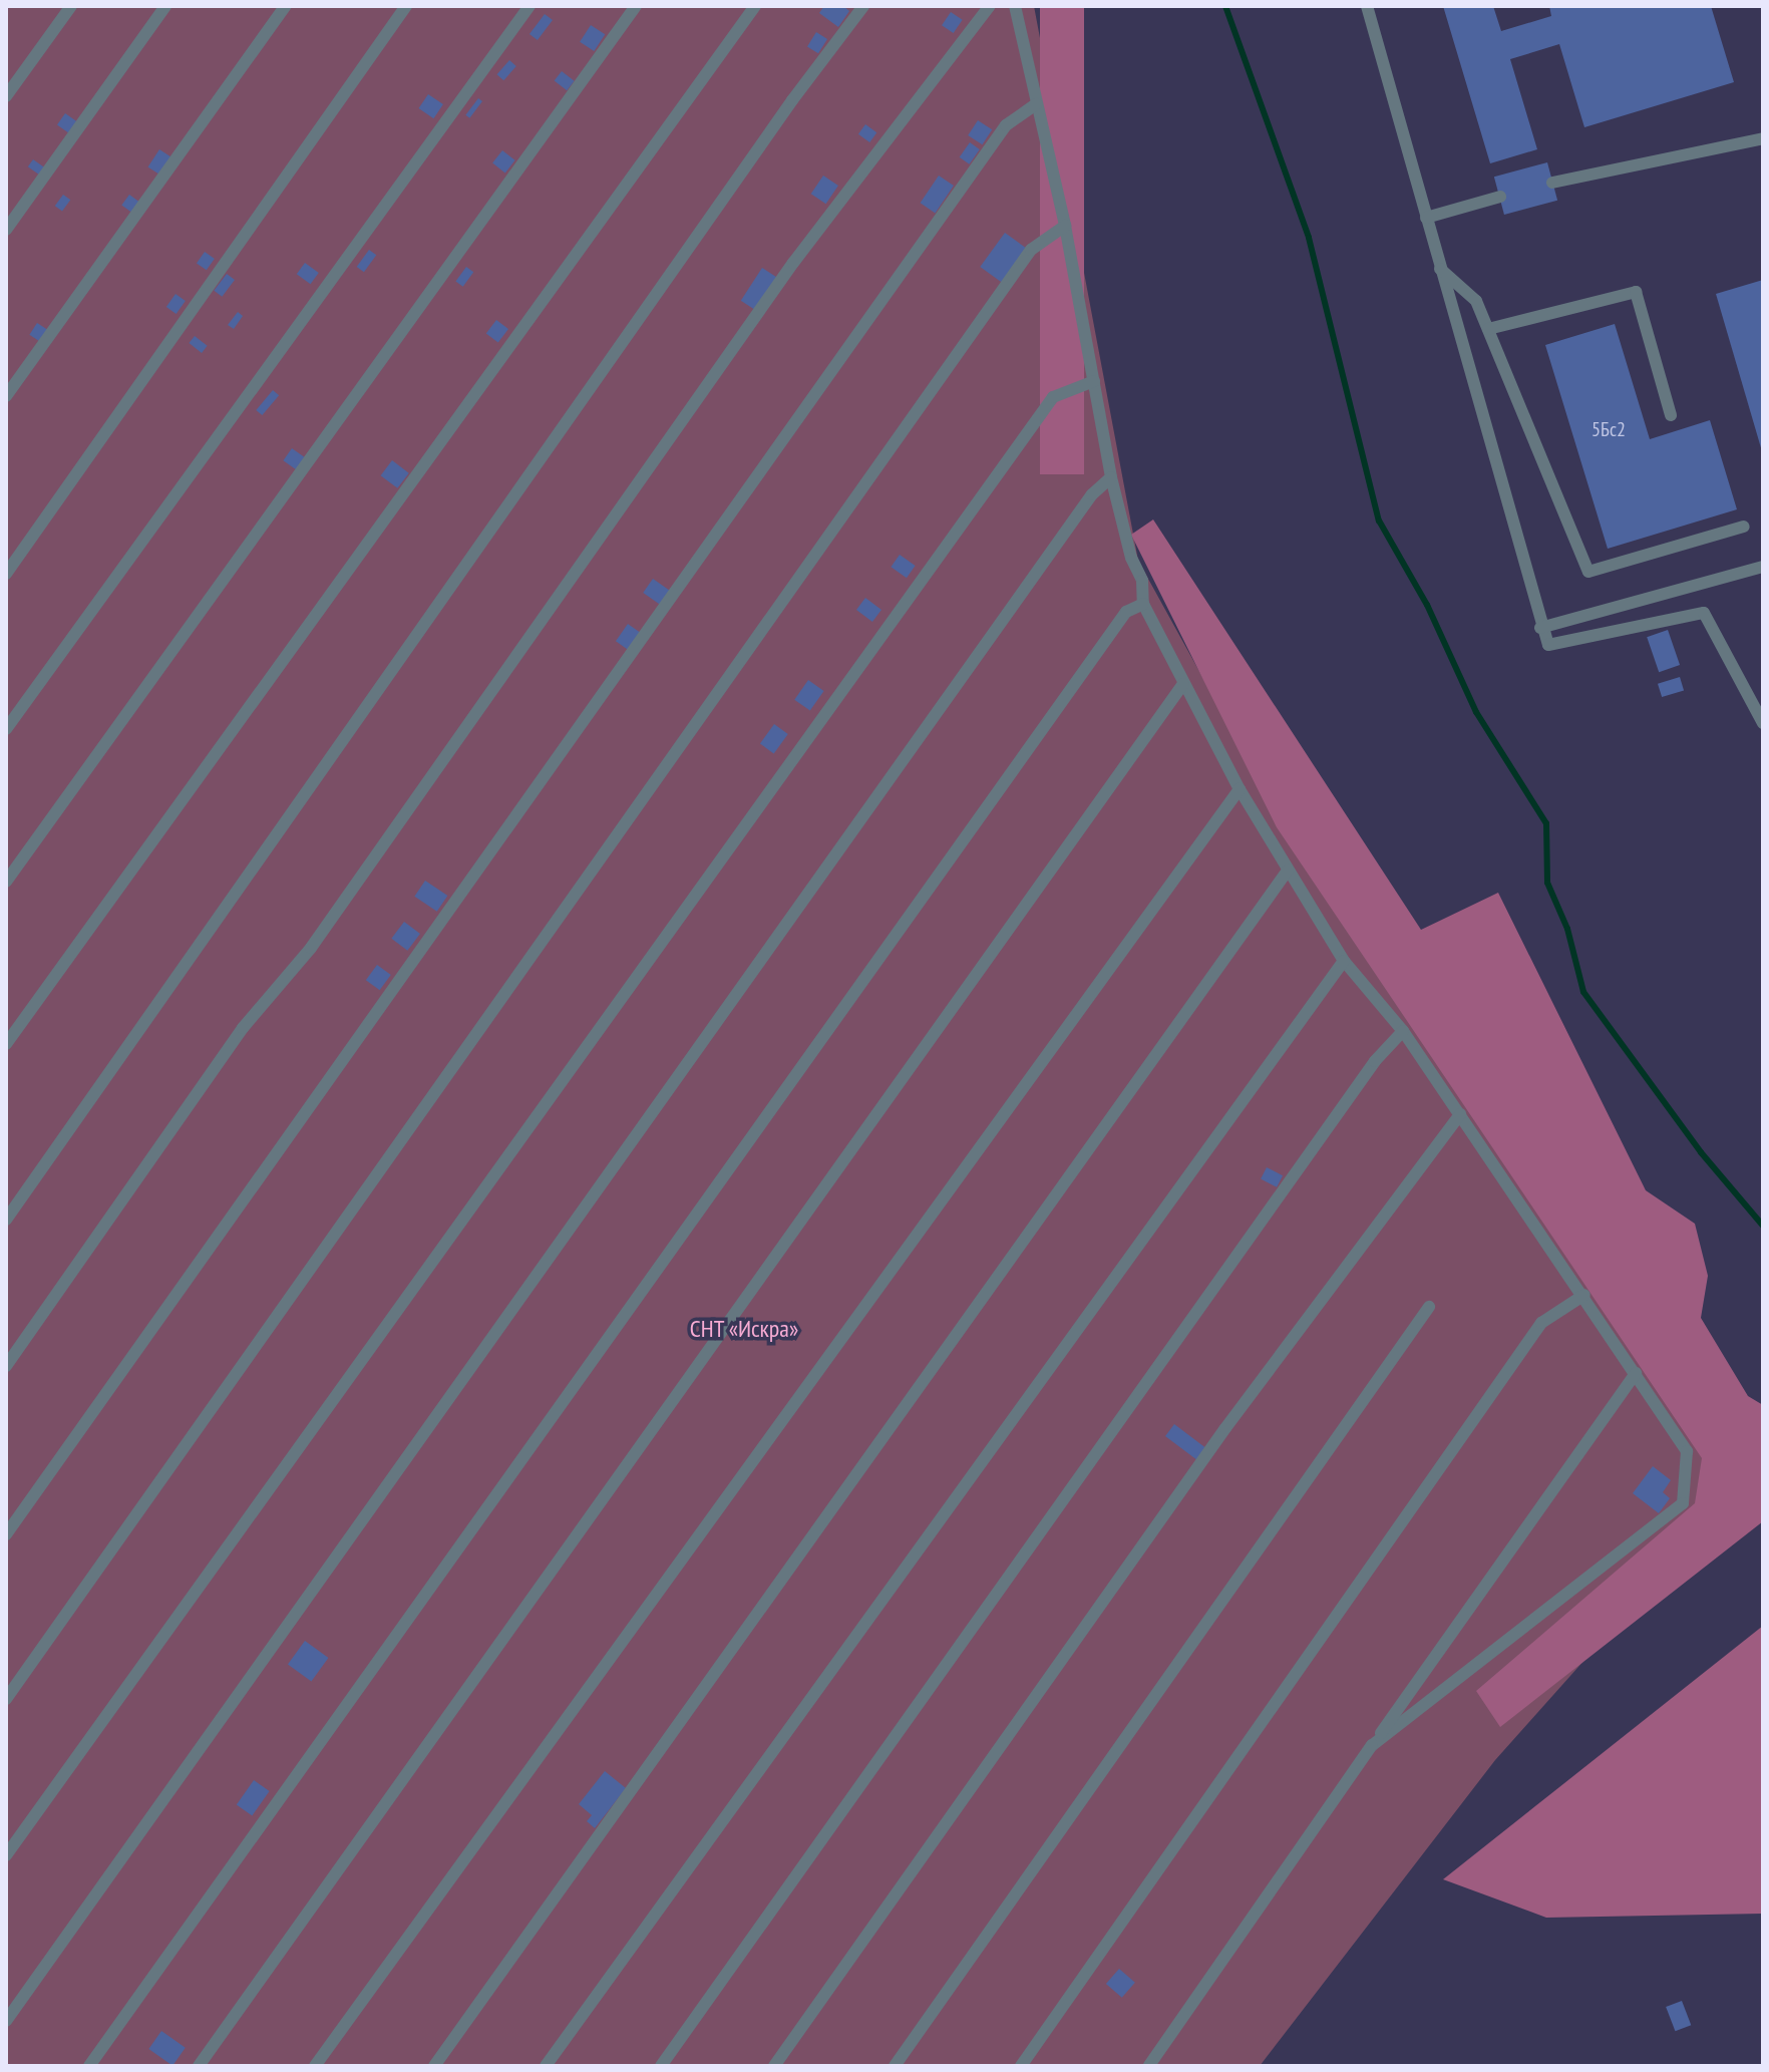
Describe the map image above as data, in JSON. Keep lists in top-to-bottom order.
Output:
{
  "parks": ["СНТ «Искра»"],
  "house_numbers": ["5Бс2"]
}
